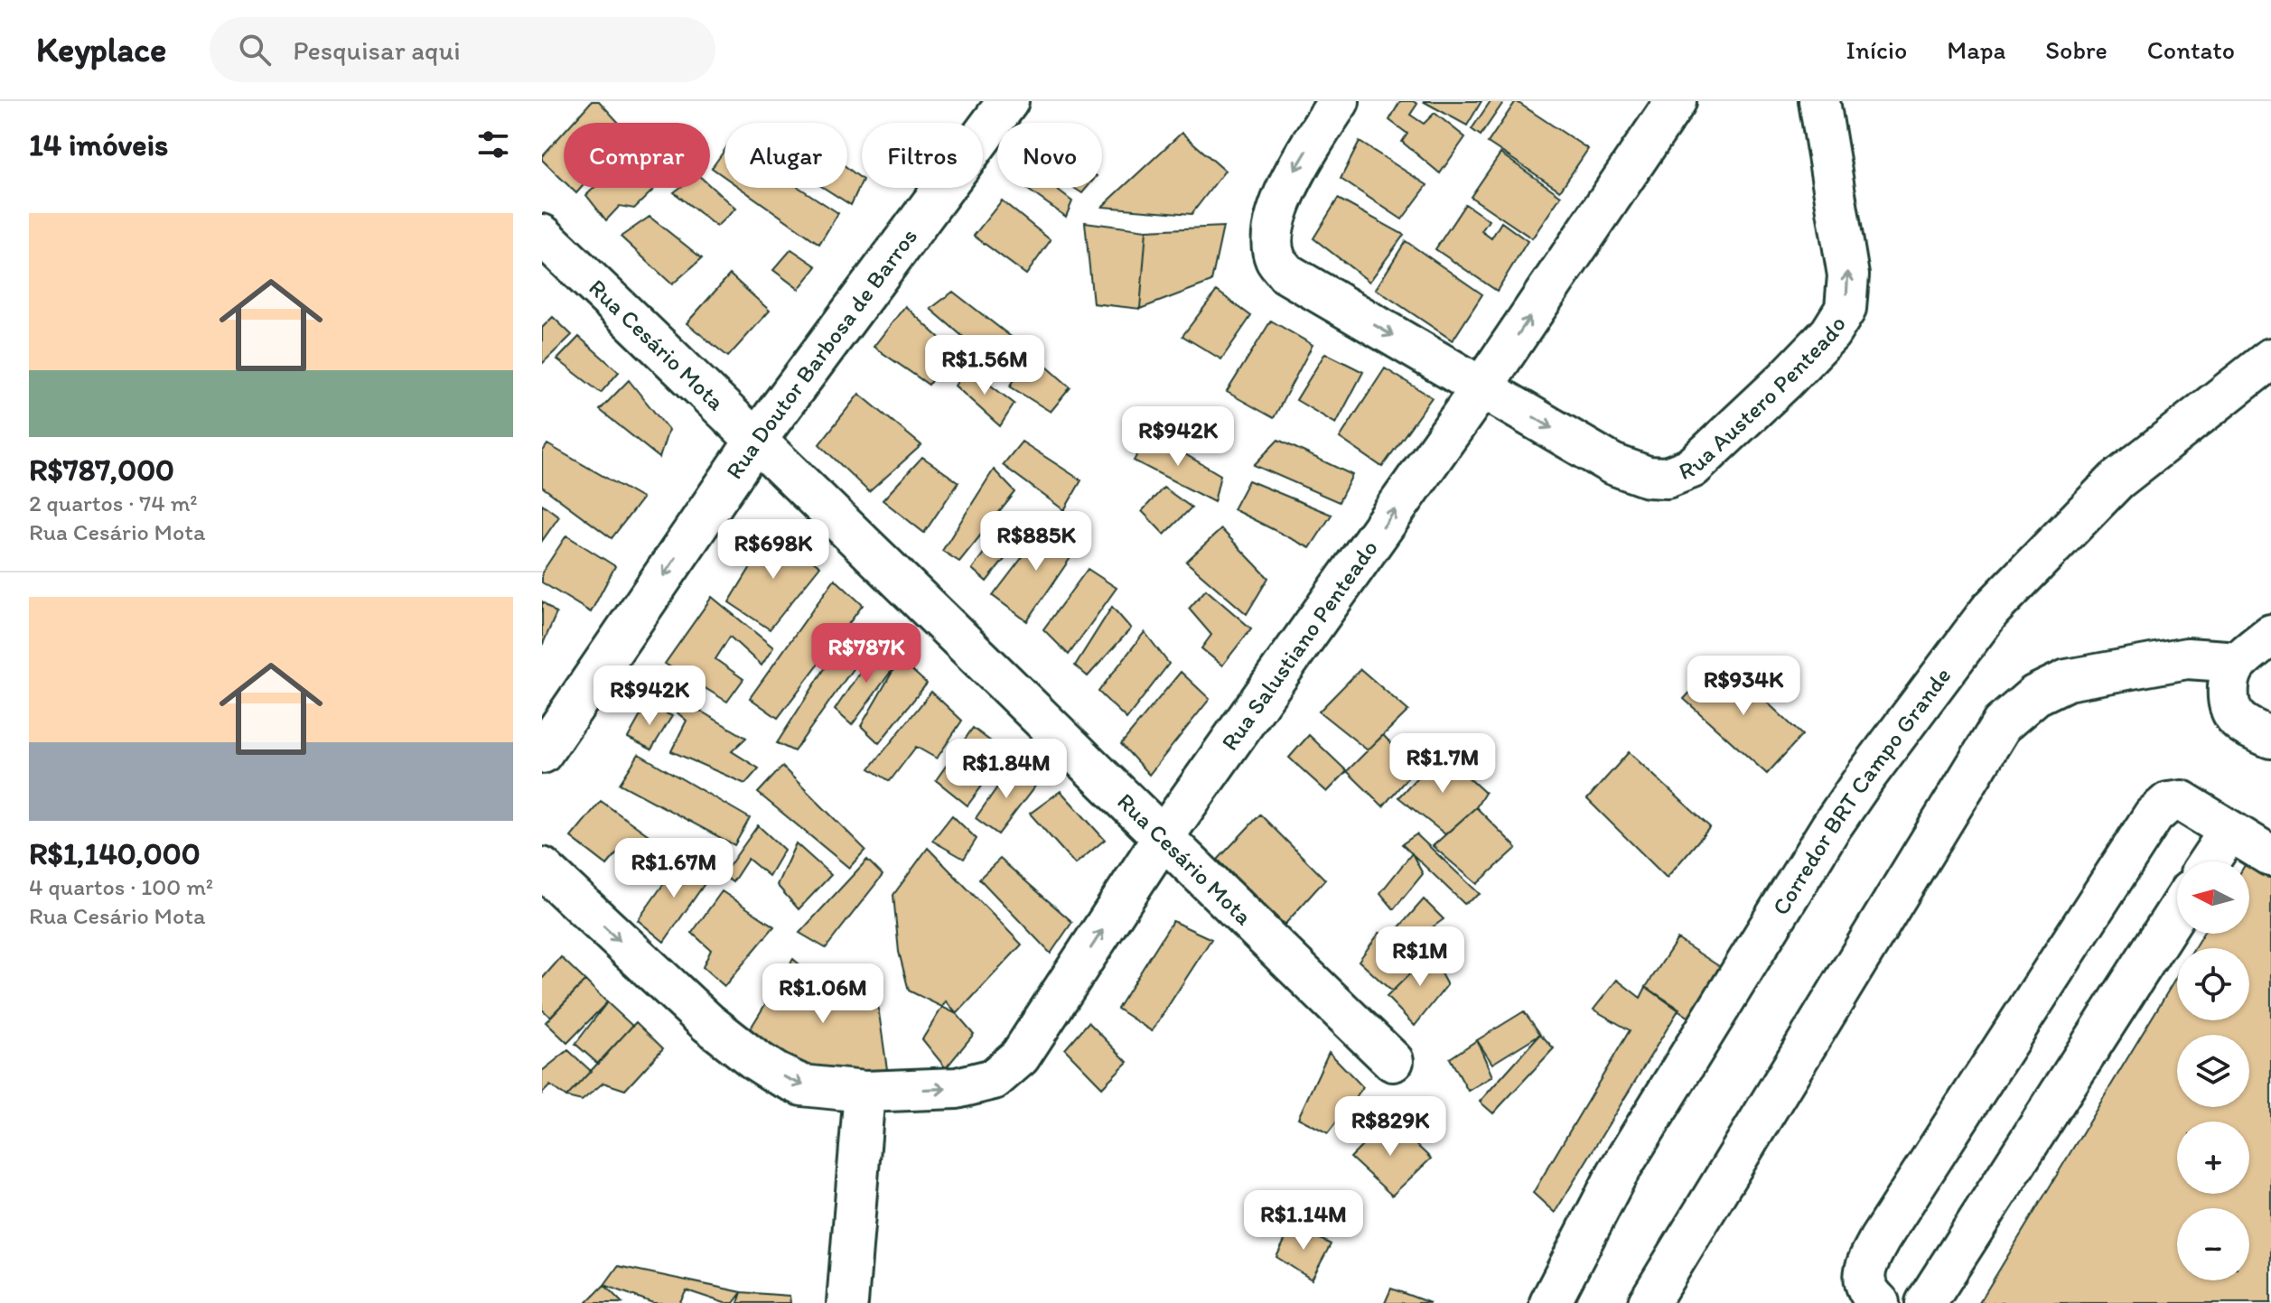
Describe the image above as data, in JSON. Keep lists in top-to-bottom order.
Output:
{
  "streets": {
    "street": [
      "Rua Cesário Mota",
      "Rua Doutor Barbosa de Barros",
      "Rua Austero Penteado",
      "Rua Salustiano Penteado",
      "Corredor BRT Campo Grande"
    ]
  },
  "crossings": [
    ["Rua Cesário Mota", "Rua Doutor Barbosa de Barros"],
    ["Rua Cesário Mota", "Rua Salustiano Penteado"],
    ["Rua Austero Penteado", "Rua Salustiano Penteado"]
  ],
  "one_way": ["Rua Doutor Barbosa de Barros"],
  "north": "left",
  "page": {
    "header": "Keyplace",
    "search": "Pesquisar aqui",
    "nav": [
      "Início",
      "Mapa",
      "Sobre",
      "Contato"
    ],
    "heading": "14 imóveis",
    "chip": [
      "Comprar",
      "Alugar",
      "Filtros",
      "Novo"
    ],
    "list": [
      {
        "name": "R$787,000",
        "note": "2 quartos · 74 m² · Rua Cesário Mota"
      },
      {
        "name": "R$1,140,000",
        "note": "4 quartos · 100 m² · Rua Cesário Mota"
      }
    ],
    "price": [
      "R$1.56M",
      "R$942K",
      "R$885K",
      "R$698K",
      "R$787K",
      "R$934K",
      "R$942K",
      "R$1.7M",
      "R$1.84M",
      "R$1.67M",
      "R$1M",
      "R$1.06M",
      "R$829K",
      "R$1.14M"
    ],
    "map_buttons": ["+", "−"]
  }
}
